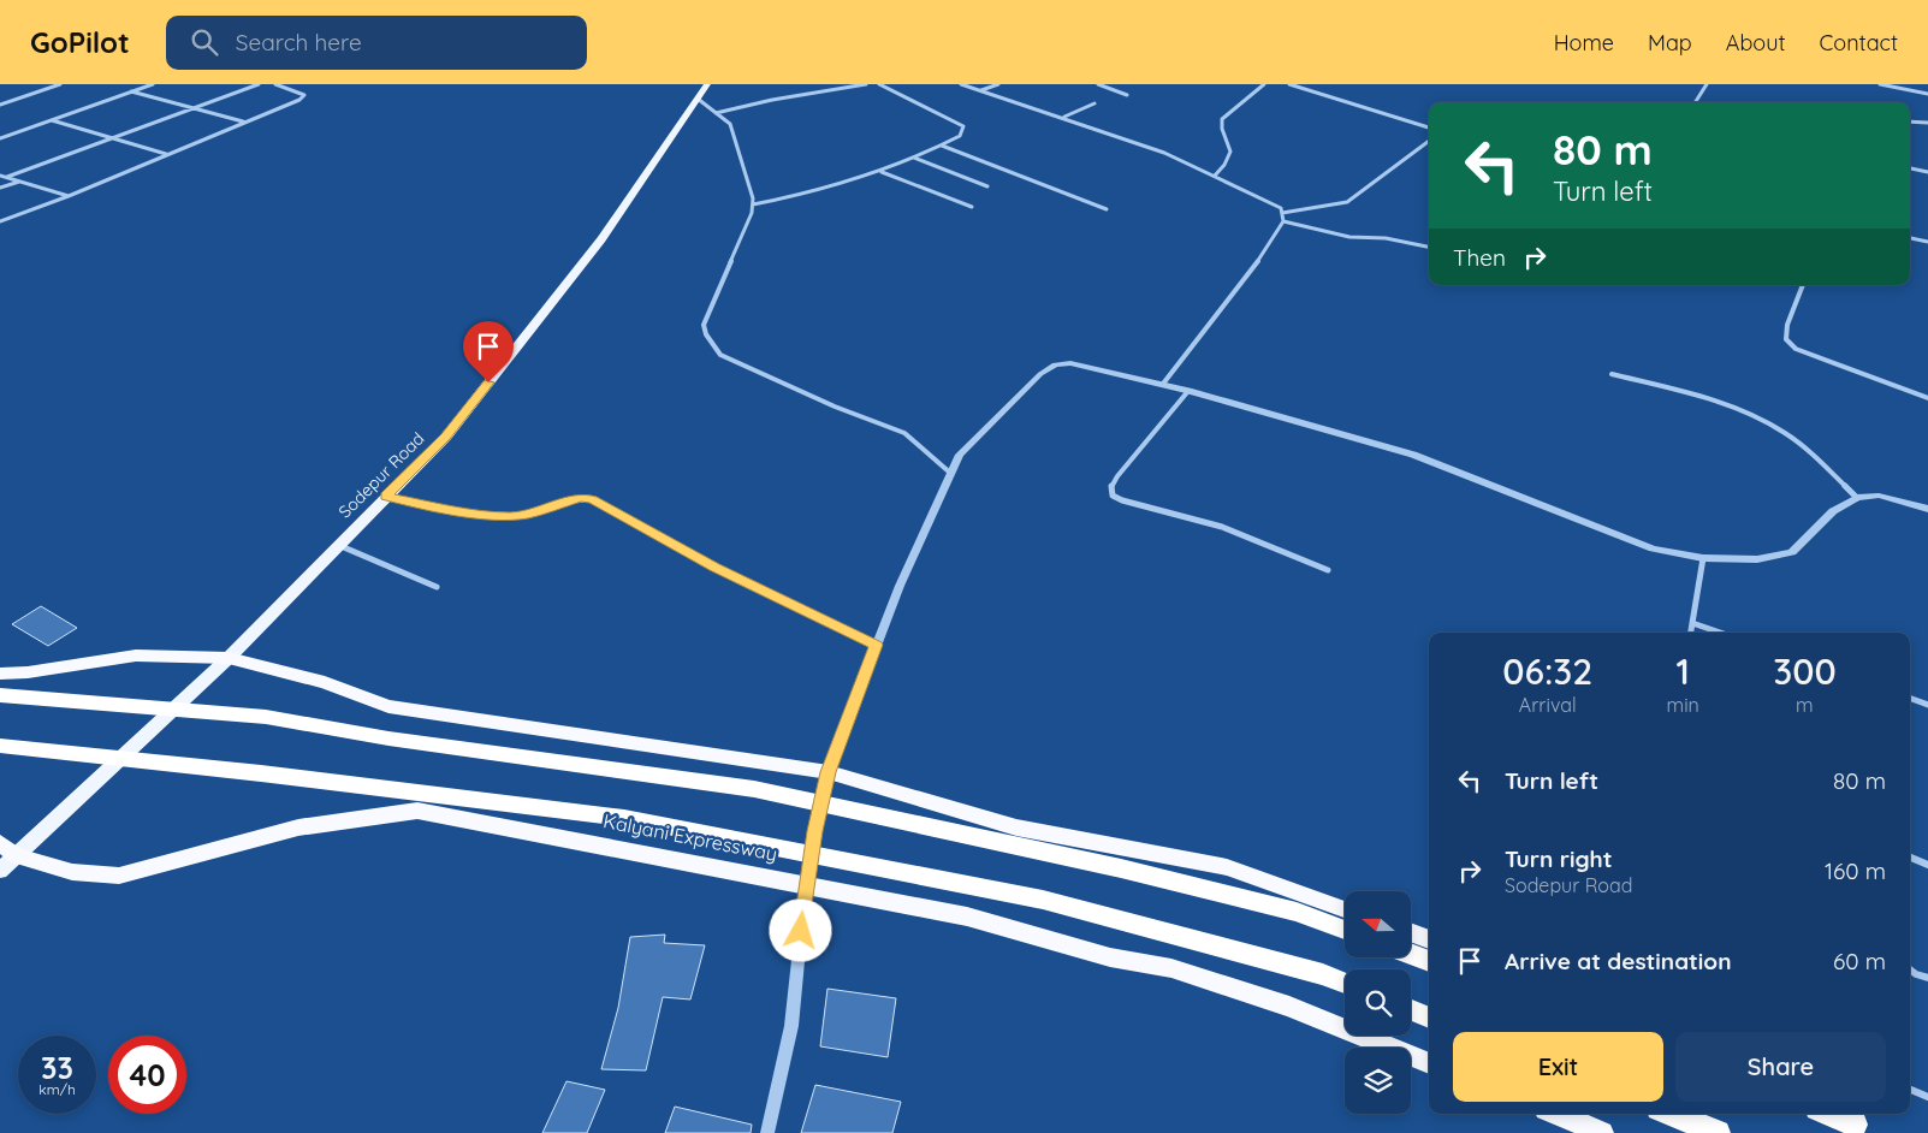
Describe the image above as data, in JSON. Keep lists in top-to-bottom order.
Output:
{
  "streets": {
    "highway": ["Kalyani Expressway"],
    "main road": ["Sodepur Road"]
  },
  "crossings": [
    ["Sodepur Road", "Kalyani Expressway"]
  ],
  "north": "left",
  "page": {
    "header": "GoPilot",
    "search": "Search here",
    "nav": [
      "Home",
      "Map",
      "About",
      "Contact"
    ],
    "turn": ["80 m", "Turn left"],
    "then": "Then",
    "eta": [
      "06:32",
      "Arrival",
      "1",
      "min",
      "300",
      "m"
    ],
    "list": [
      {
        "name": "Turn left",
        "value": "80 m"
      },
      {
        "name": "Turn right",
        "note": "Sodepur Road",
        "value": "160 m"
      },
      {
        "name": "Arrive at destination",
        "value": "60 m"
      }
    ],
    "buttons": ["Exit", "Share"],
    "speed": "33 km/h",
    "limit": "40"
  }
}
